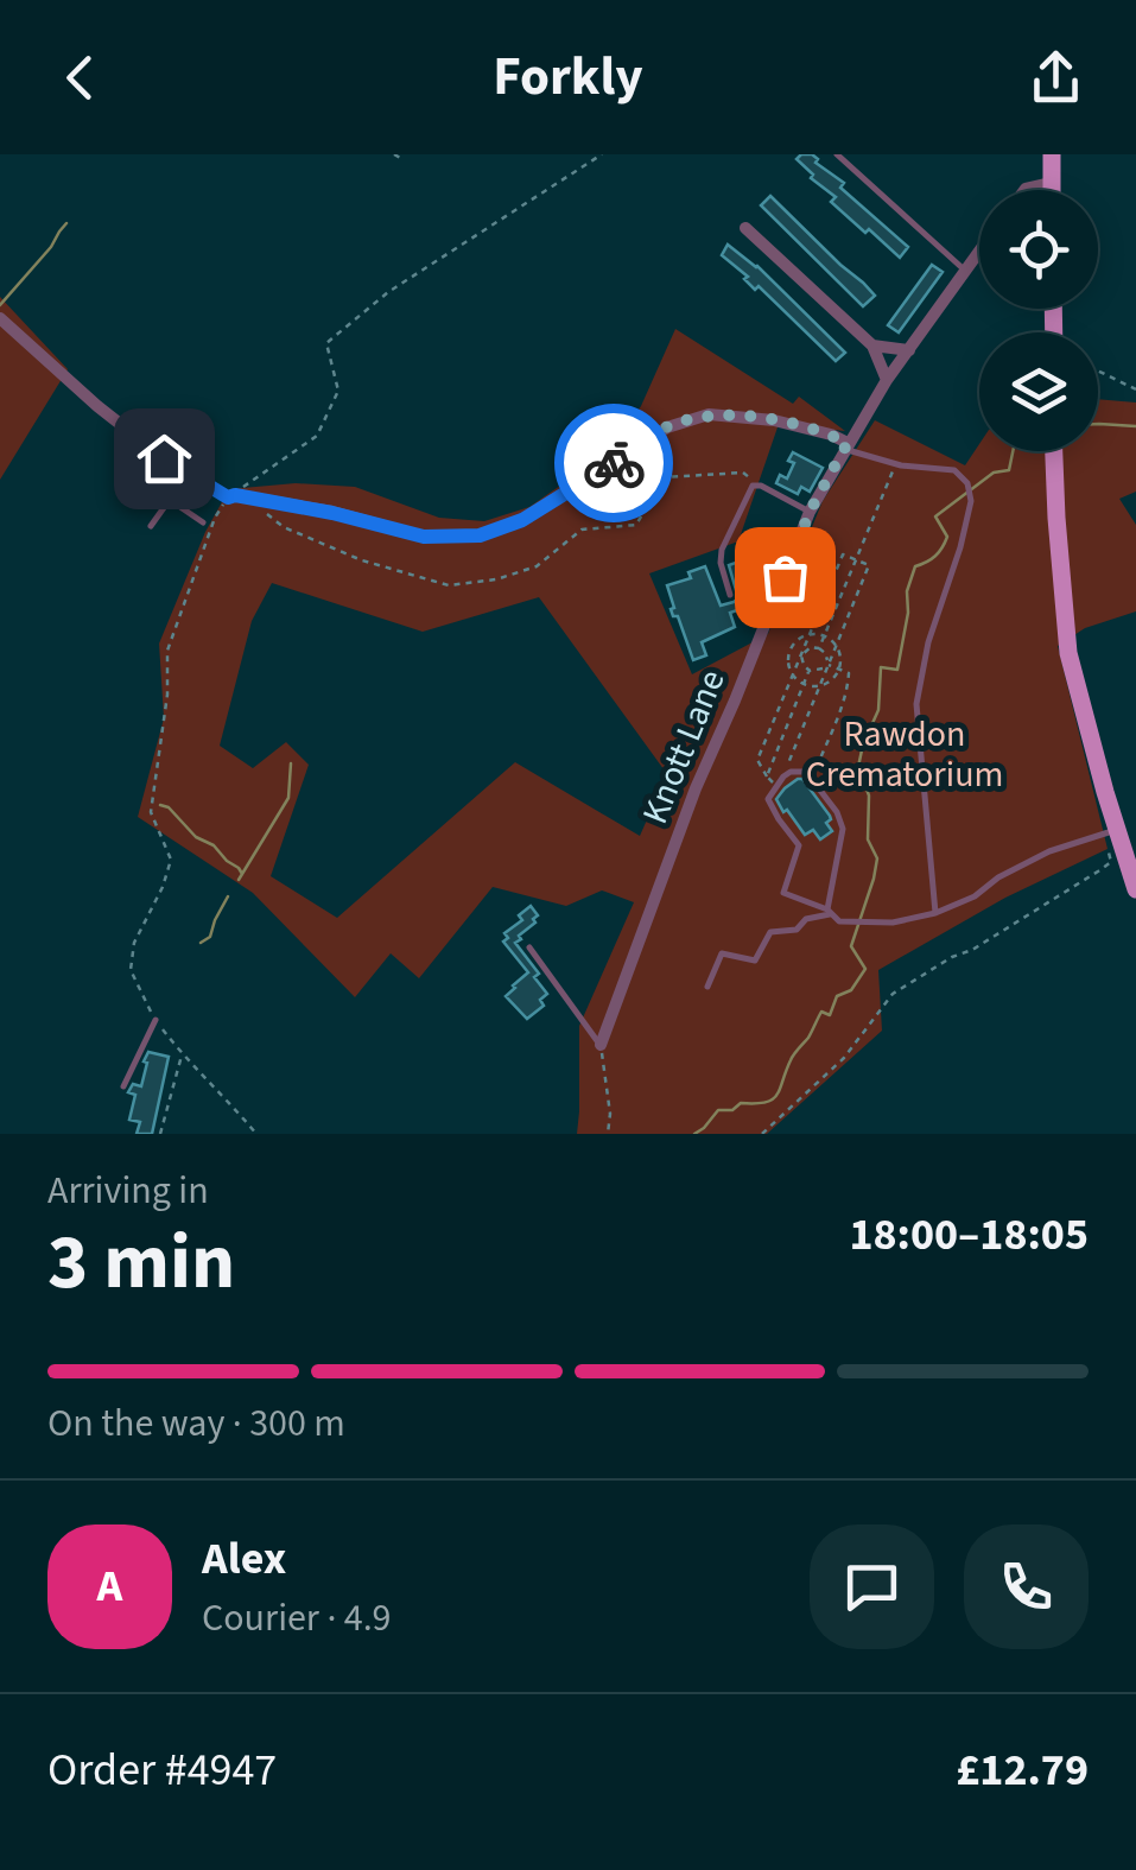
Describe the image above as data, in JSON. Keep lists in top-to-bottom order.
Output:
{
  "streets": {
    "street": ["Knott Lane"]
  },
  "parks": ["Rawdon Crematorium"],
  "page": {
    "header": "Forkly",
    "heading": ["3 min", "Arriving in", "18:00–18:05"],
    "panel": [
      "Alex",
      "Courier · 4.9",
      "Order #4947",
      "£12.79"
    ],
    "bar": "On the way · 300 m",
    "round": "A"
  }
}
